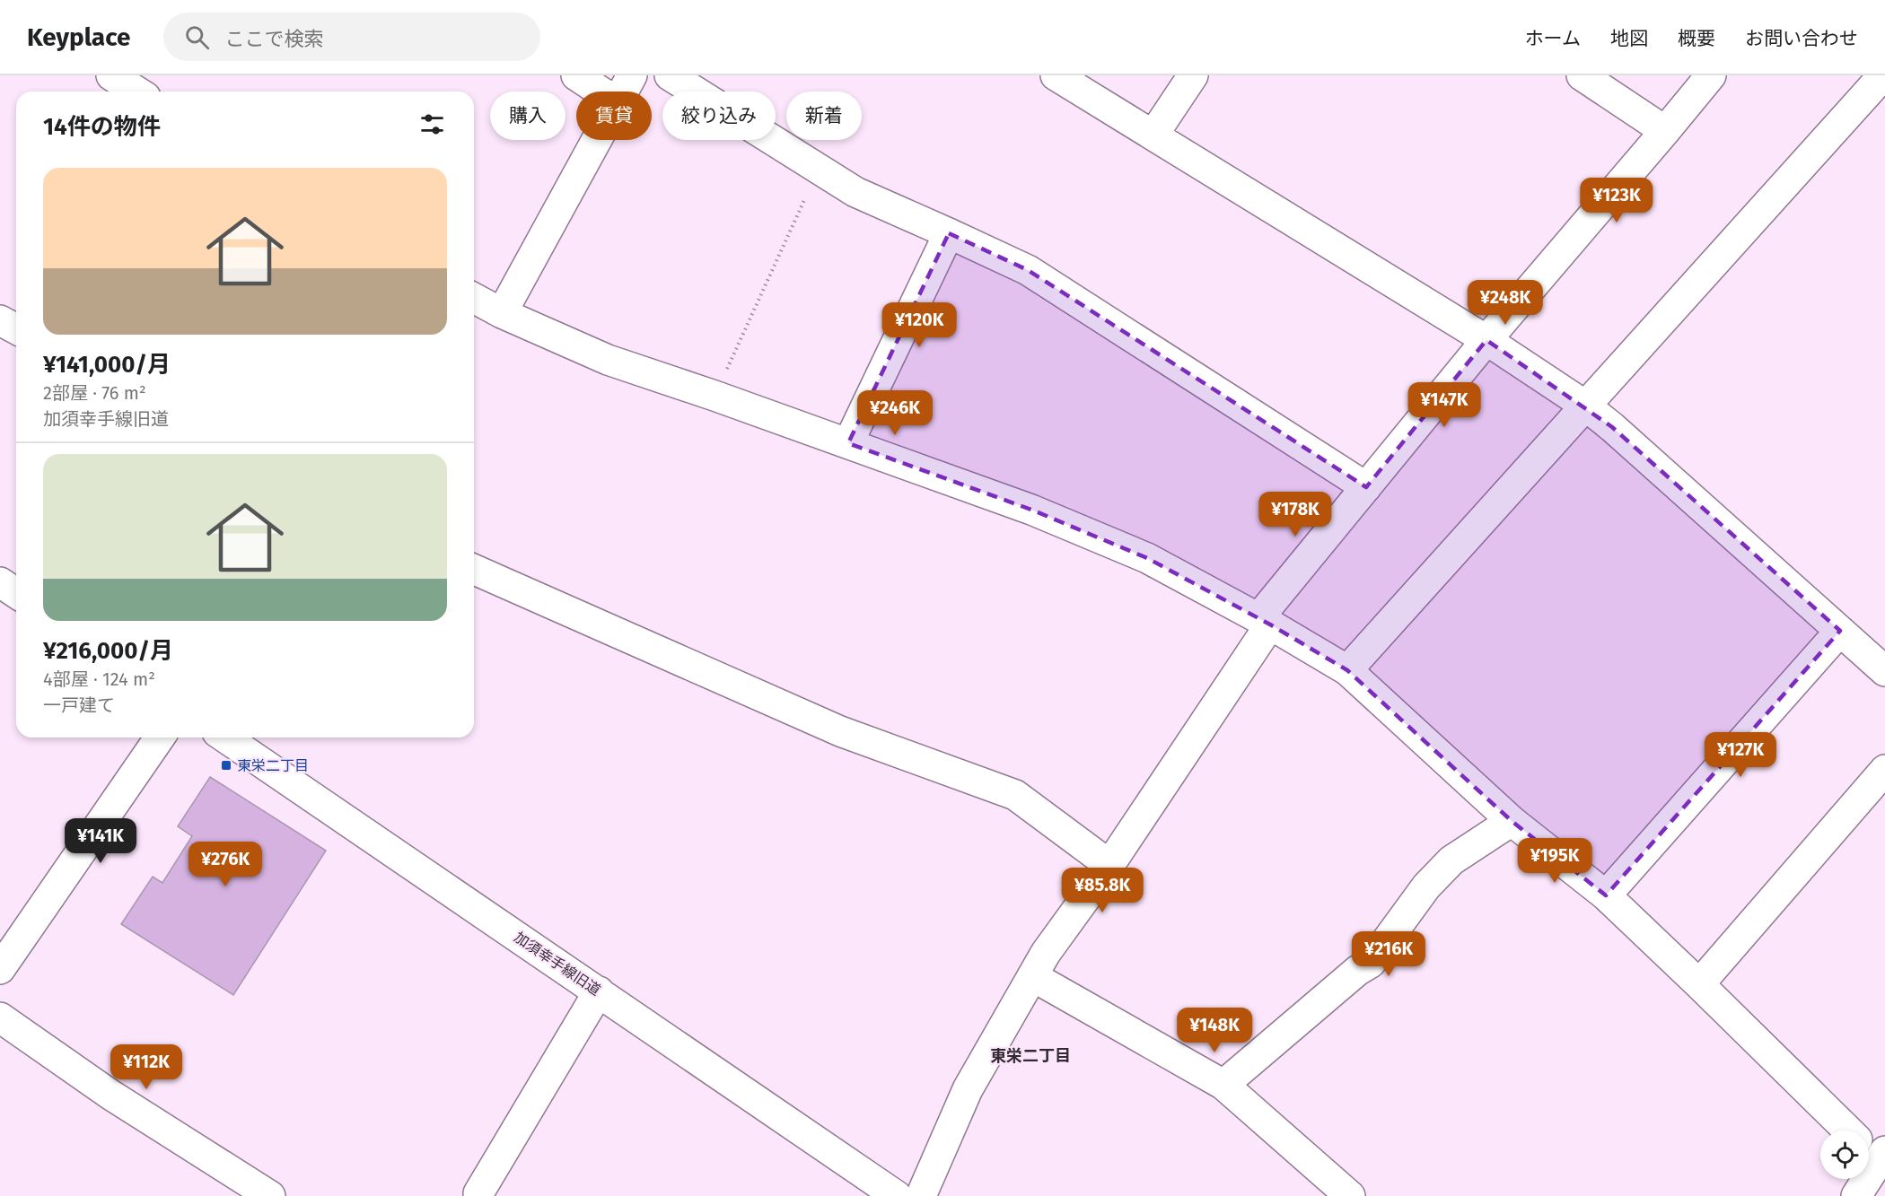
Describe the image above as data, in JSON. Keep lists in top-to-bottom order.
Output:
{
  "streets": {
    "street": ["加須幸手線旧道"]
  },
  "districts": ["東栄二丁目"],
  "places": {
    "transit": ["東栄二丁目"]
  },
  "page": {
    "header": "Keyplace",
    "search": "ここで検索",
    "nav": [
      "ホーム",
      "地図",
      "概要",
      "お問い合わせ"
    ],
    "chip": [
      "購入",
      "賃貸",
      "絞り込み",
      "新着"
    ],
    "heading": "14件の物件",
    "list": [
      {
        "name": "¥141,000/月",
        "note": "2部屋 · 76 m² · 加須幸手線旧道"
      },
      {
        "name": "¥216,000/月",
        "note": "4部屋 · 124 m² · 一戸建て"
      }
    ],
    "price": [
      "¥123K",
      "¥248K",
      "¥120K",
      "¥147K",
      "¥246K",
      "¥178K",
      "¥127K",
      "¥141K",
      "¥195K",
      "¥276K",
      "¥85.8K",
      "¥216K",
      "¥148K",
      "¥112K"
    ]
  }
}
